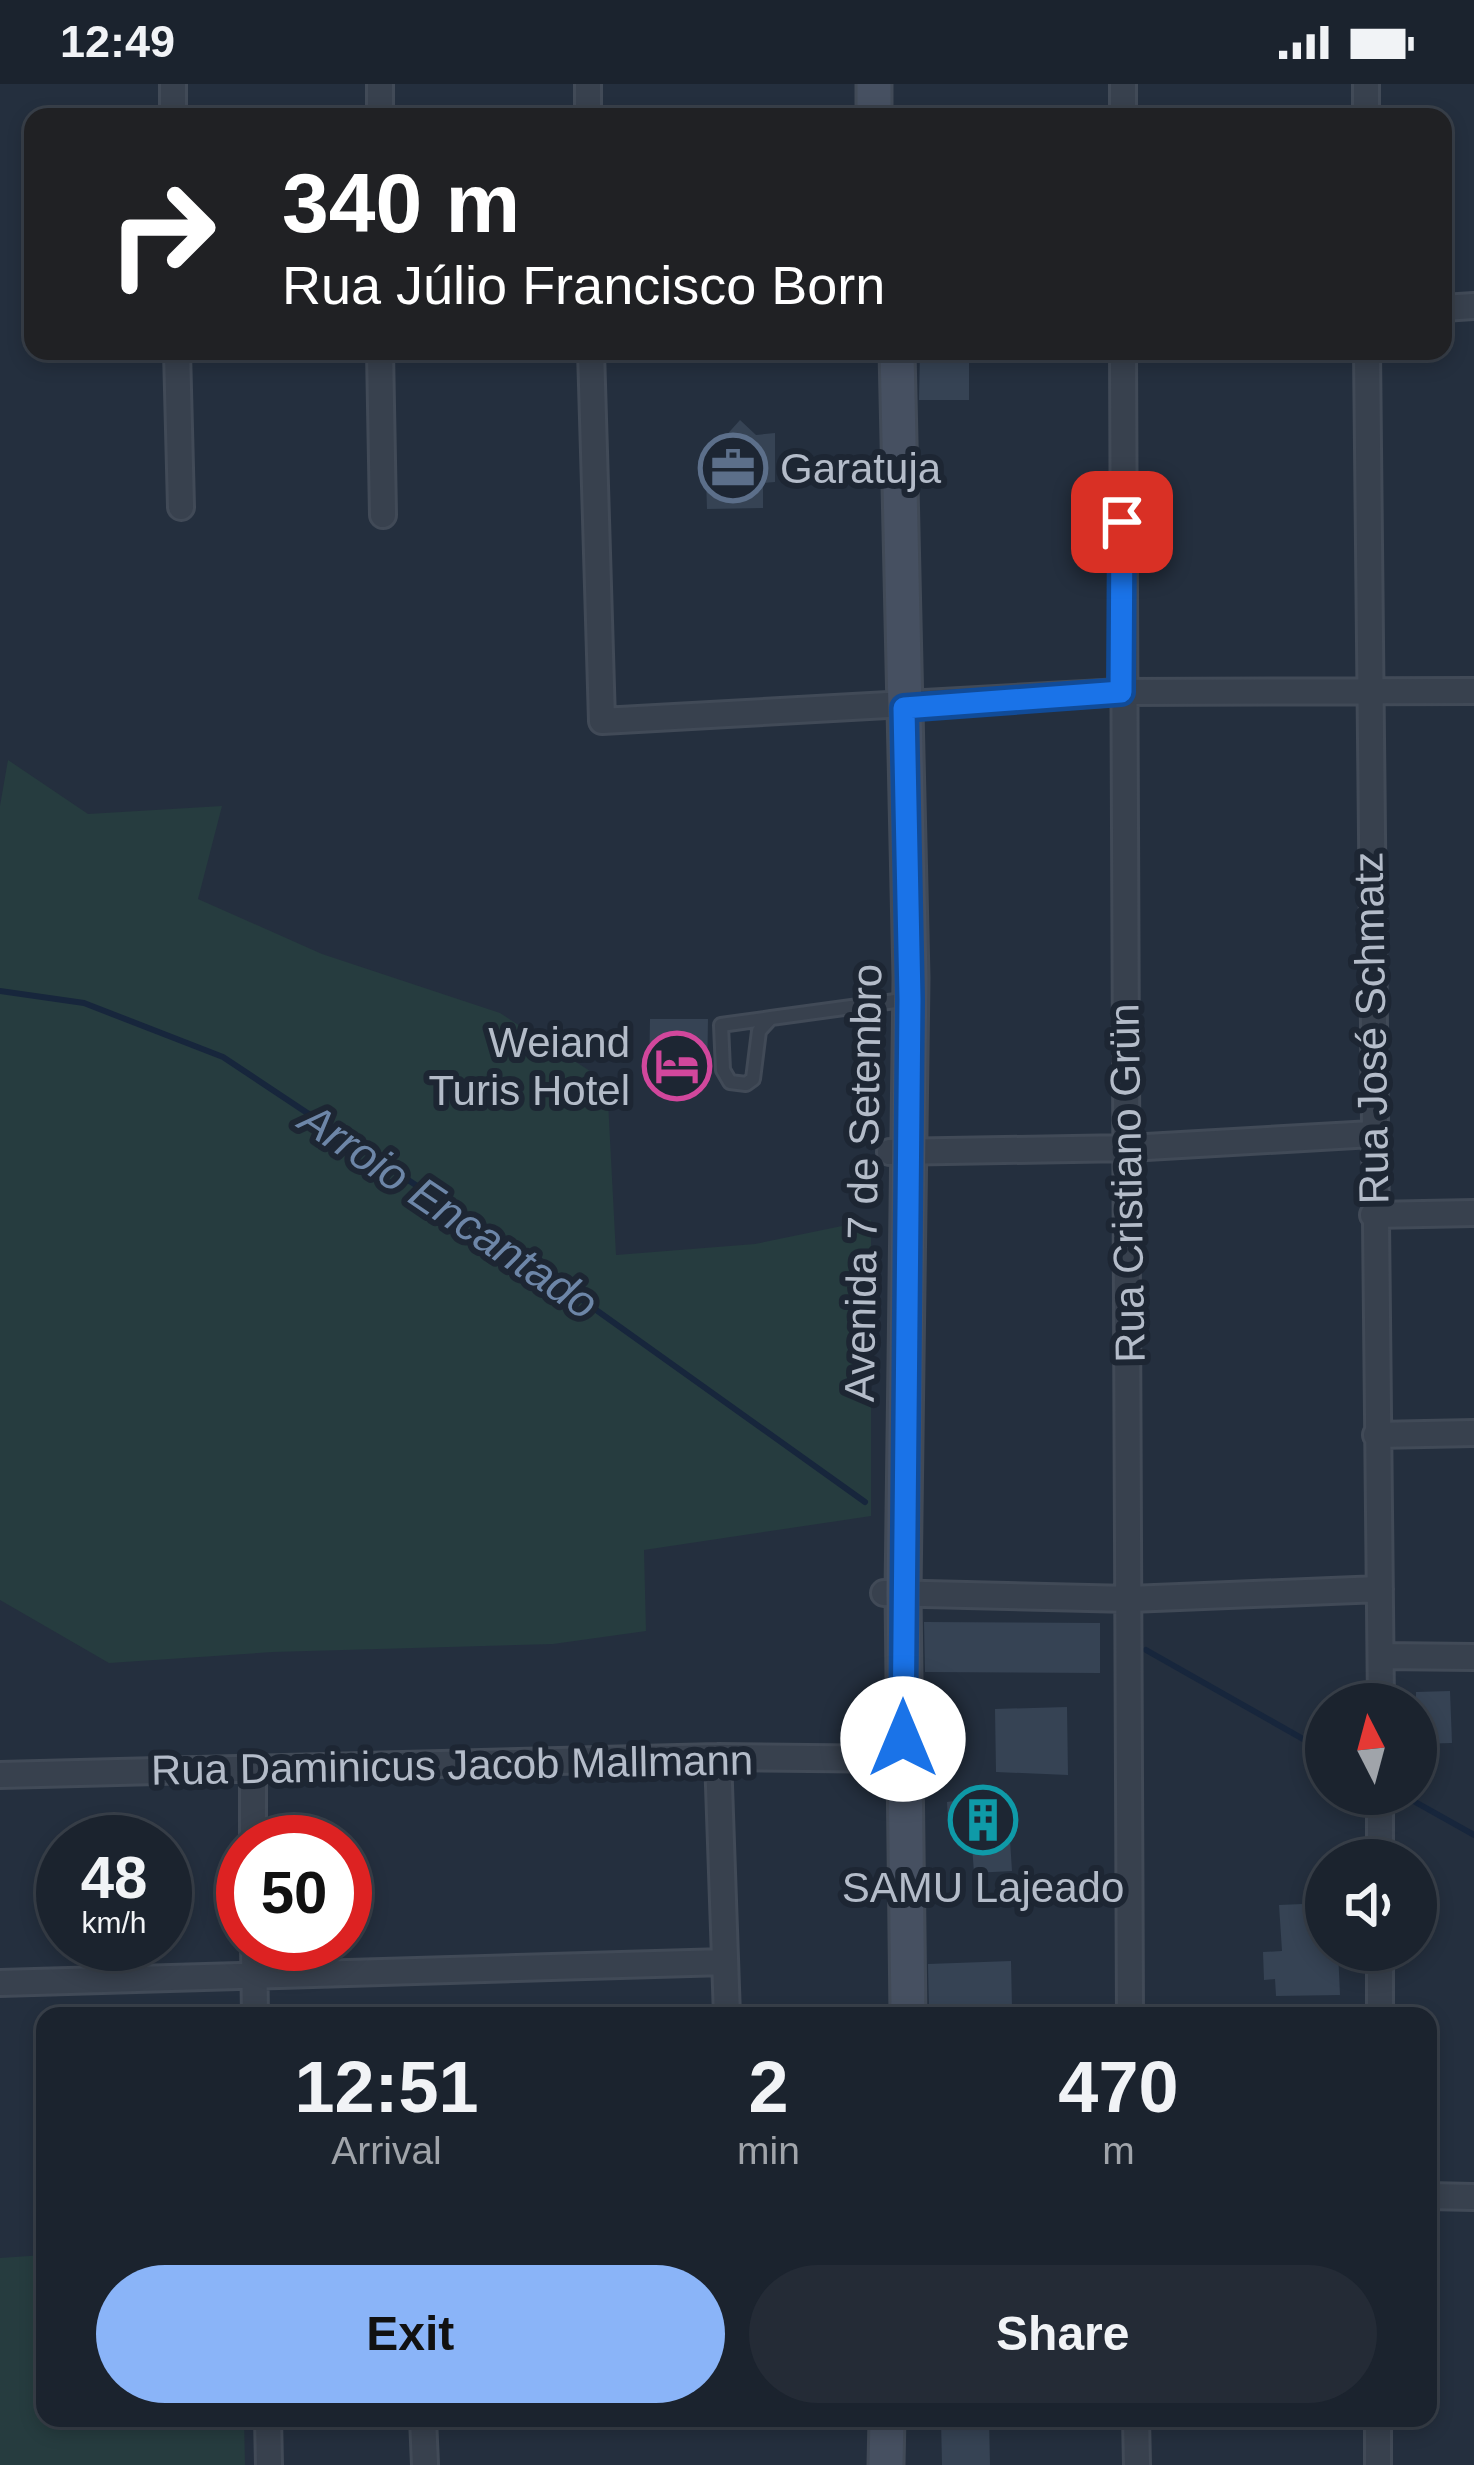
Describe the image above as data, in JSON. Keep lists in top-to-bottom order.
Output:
{
  "streets": {
    "main road": ["Avenida 7 de Setembro"],
    "street": ["Rua José Schmatz", "Rua Cristiano Grün", "Rua Daminicus Jacob Mallmann"]
  },
  "crossings": [
    ["Avenida 7 de Setembro", "Rua Daminicus Jacob Mallmann"]
  ],
  "water": ["Arroio Encantado"],
  "places": {
    "office": ["Garatuja"],
    "hotel": ["Weiand Turis Hotel"],
    "building": ["SAMU Lajeado"]
  },
  "north": "top",
  "page": {
    "status": "12:49",
    "turn": ["340 m", "Rua Júlio Francisco Born"],
    "speed": "48 km/h",
    "limit": "50",
    "eta": [
      "12:51",
      "Arrival",
      "2",
      "min",
      "470",
      "m"
    ],
    "buttons": ["Exit", "Share"]
  }
}
